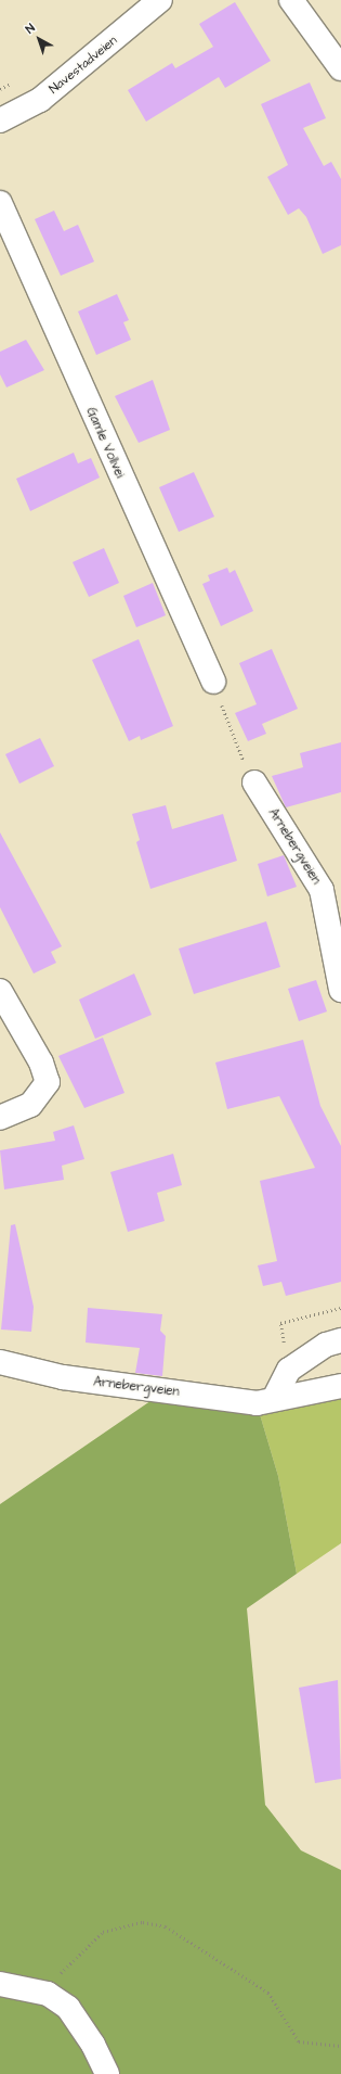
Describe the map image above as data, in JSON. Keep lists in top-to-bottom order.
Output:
{
  "streets": {
    "street": ["Navestadveien", "Gamle Vollvei", "Arnebergveien"]
  },
  "north": "top left"
}
